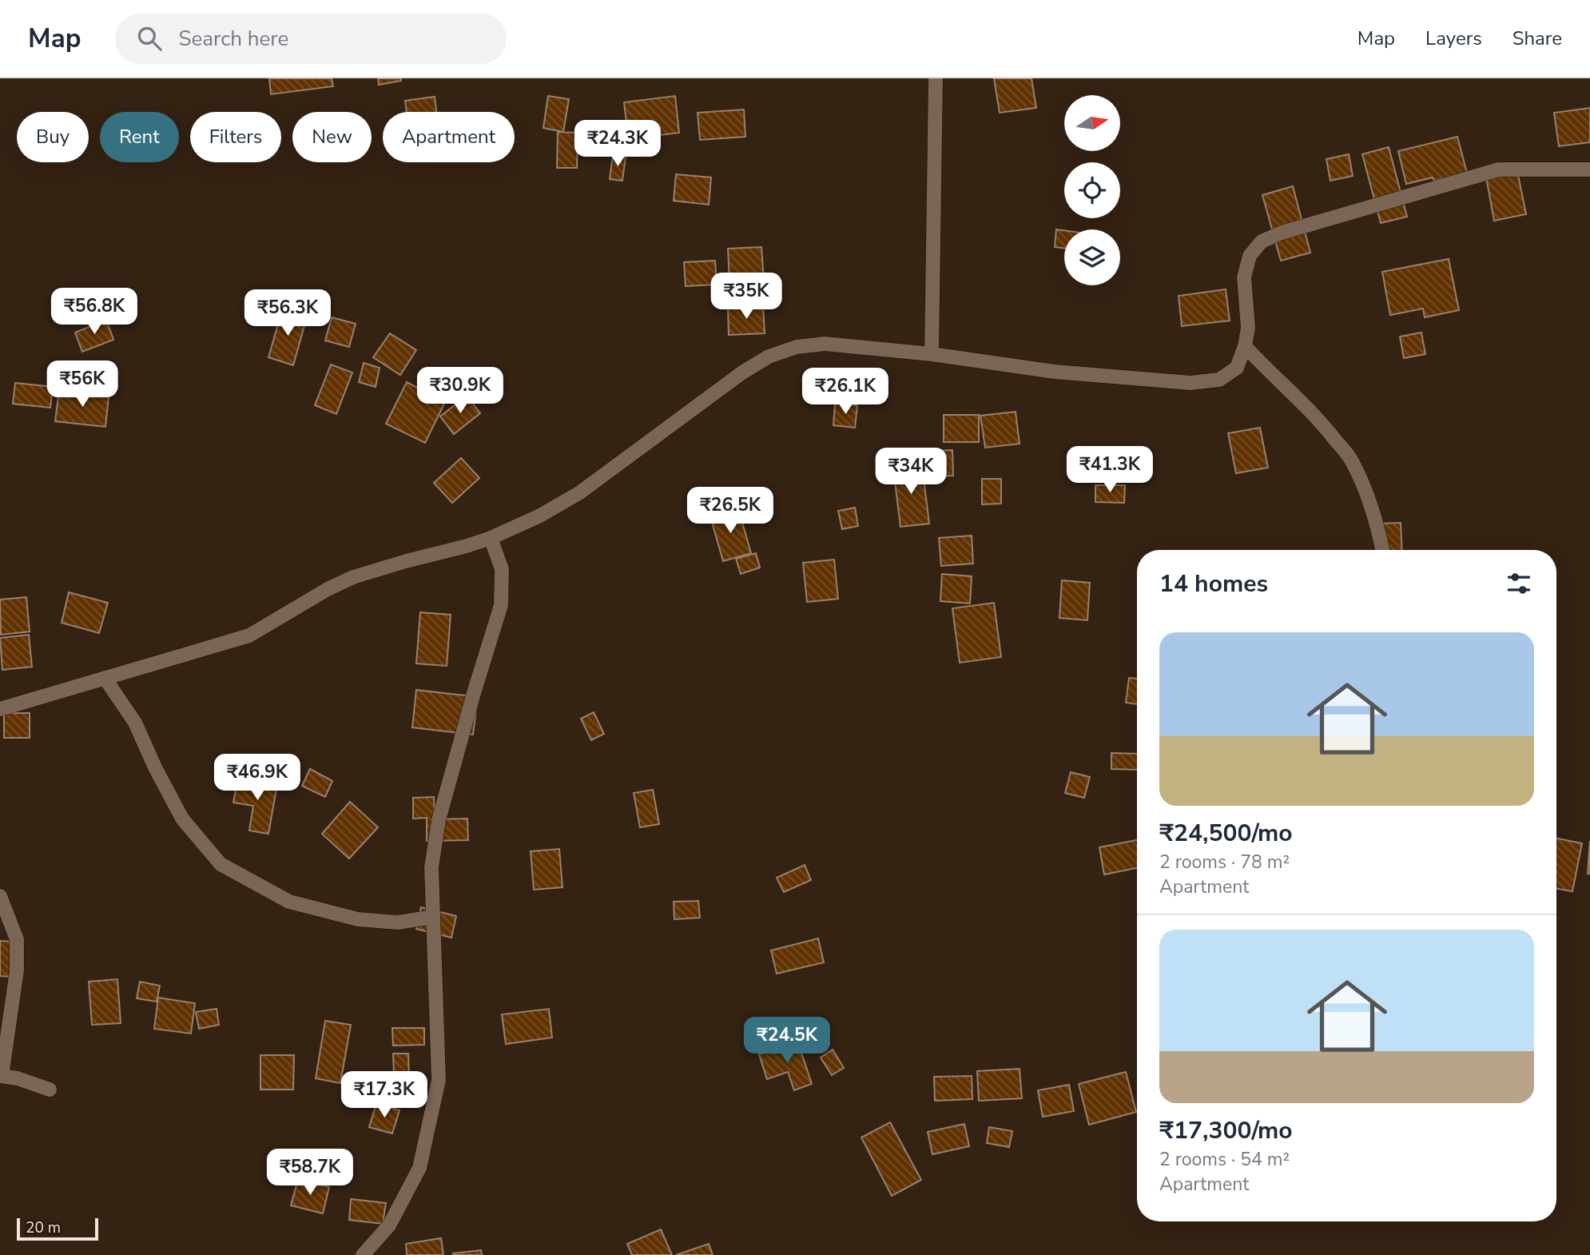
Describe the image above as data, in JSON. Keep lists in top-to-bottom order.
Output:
{
  "scale_bar": "20 m",
  "north": "right",
  "page": {
    "header": "Map",
    "search": "Search here",
    "nav": ["Map", "Layers", "Share"],
    "chip": [
      "Buy",
      "Rent",
      "Filters",
      "New",
      "Apartment"
    ],
    "price": [
      "₹24.3K",
      "₹35K",
      "₹56.8K",
      "₹56.3K",
      "₹56K",
      "₹30.9K",
      "₹26.1K",
      "₹41.3K",
      "₹34K",
      "₹26.5K",
      "₹46.9K",
      "₹24.5K",
      "₹17.3K",
      "₹58.7K"
    ],
    "heading": "14 homes",
    "list": [
      {
        "name": "₹24,500/mo",
        "note": "2 rooms · 78 m² · Apartment"
      },
      {
        "name": "₹17,300/mo",
        "note": "2 rooms · 54 m² · Apartment"
      }
    ],
    "scale": "20 m"
  }
}
